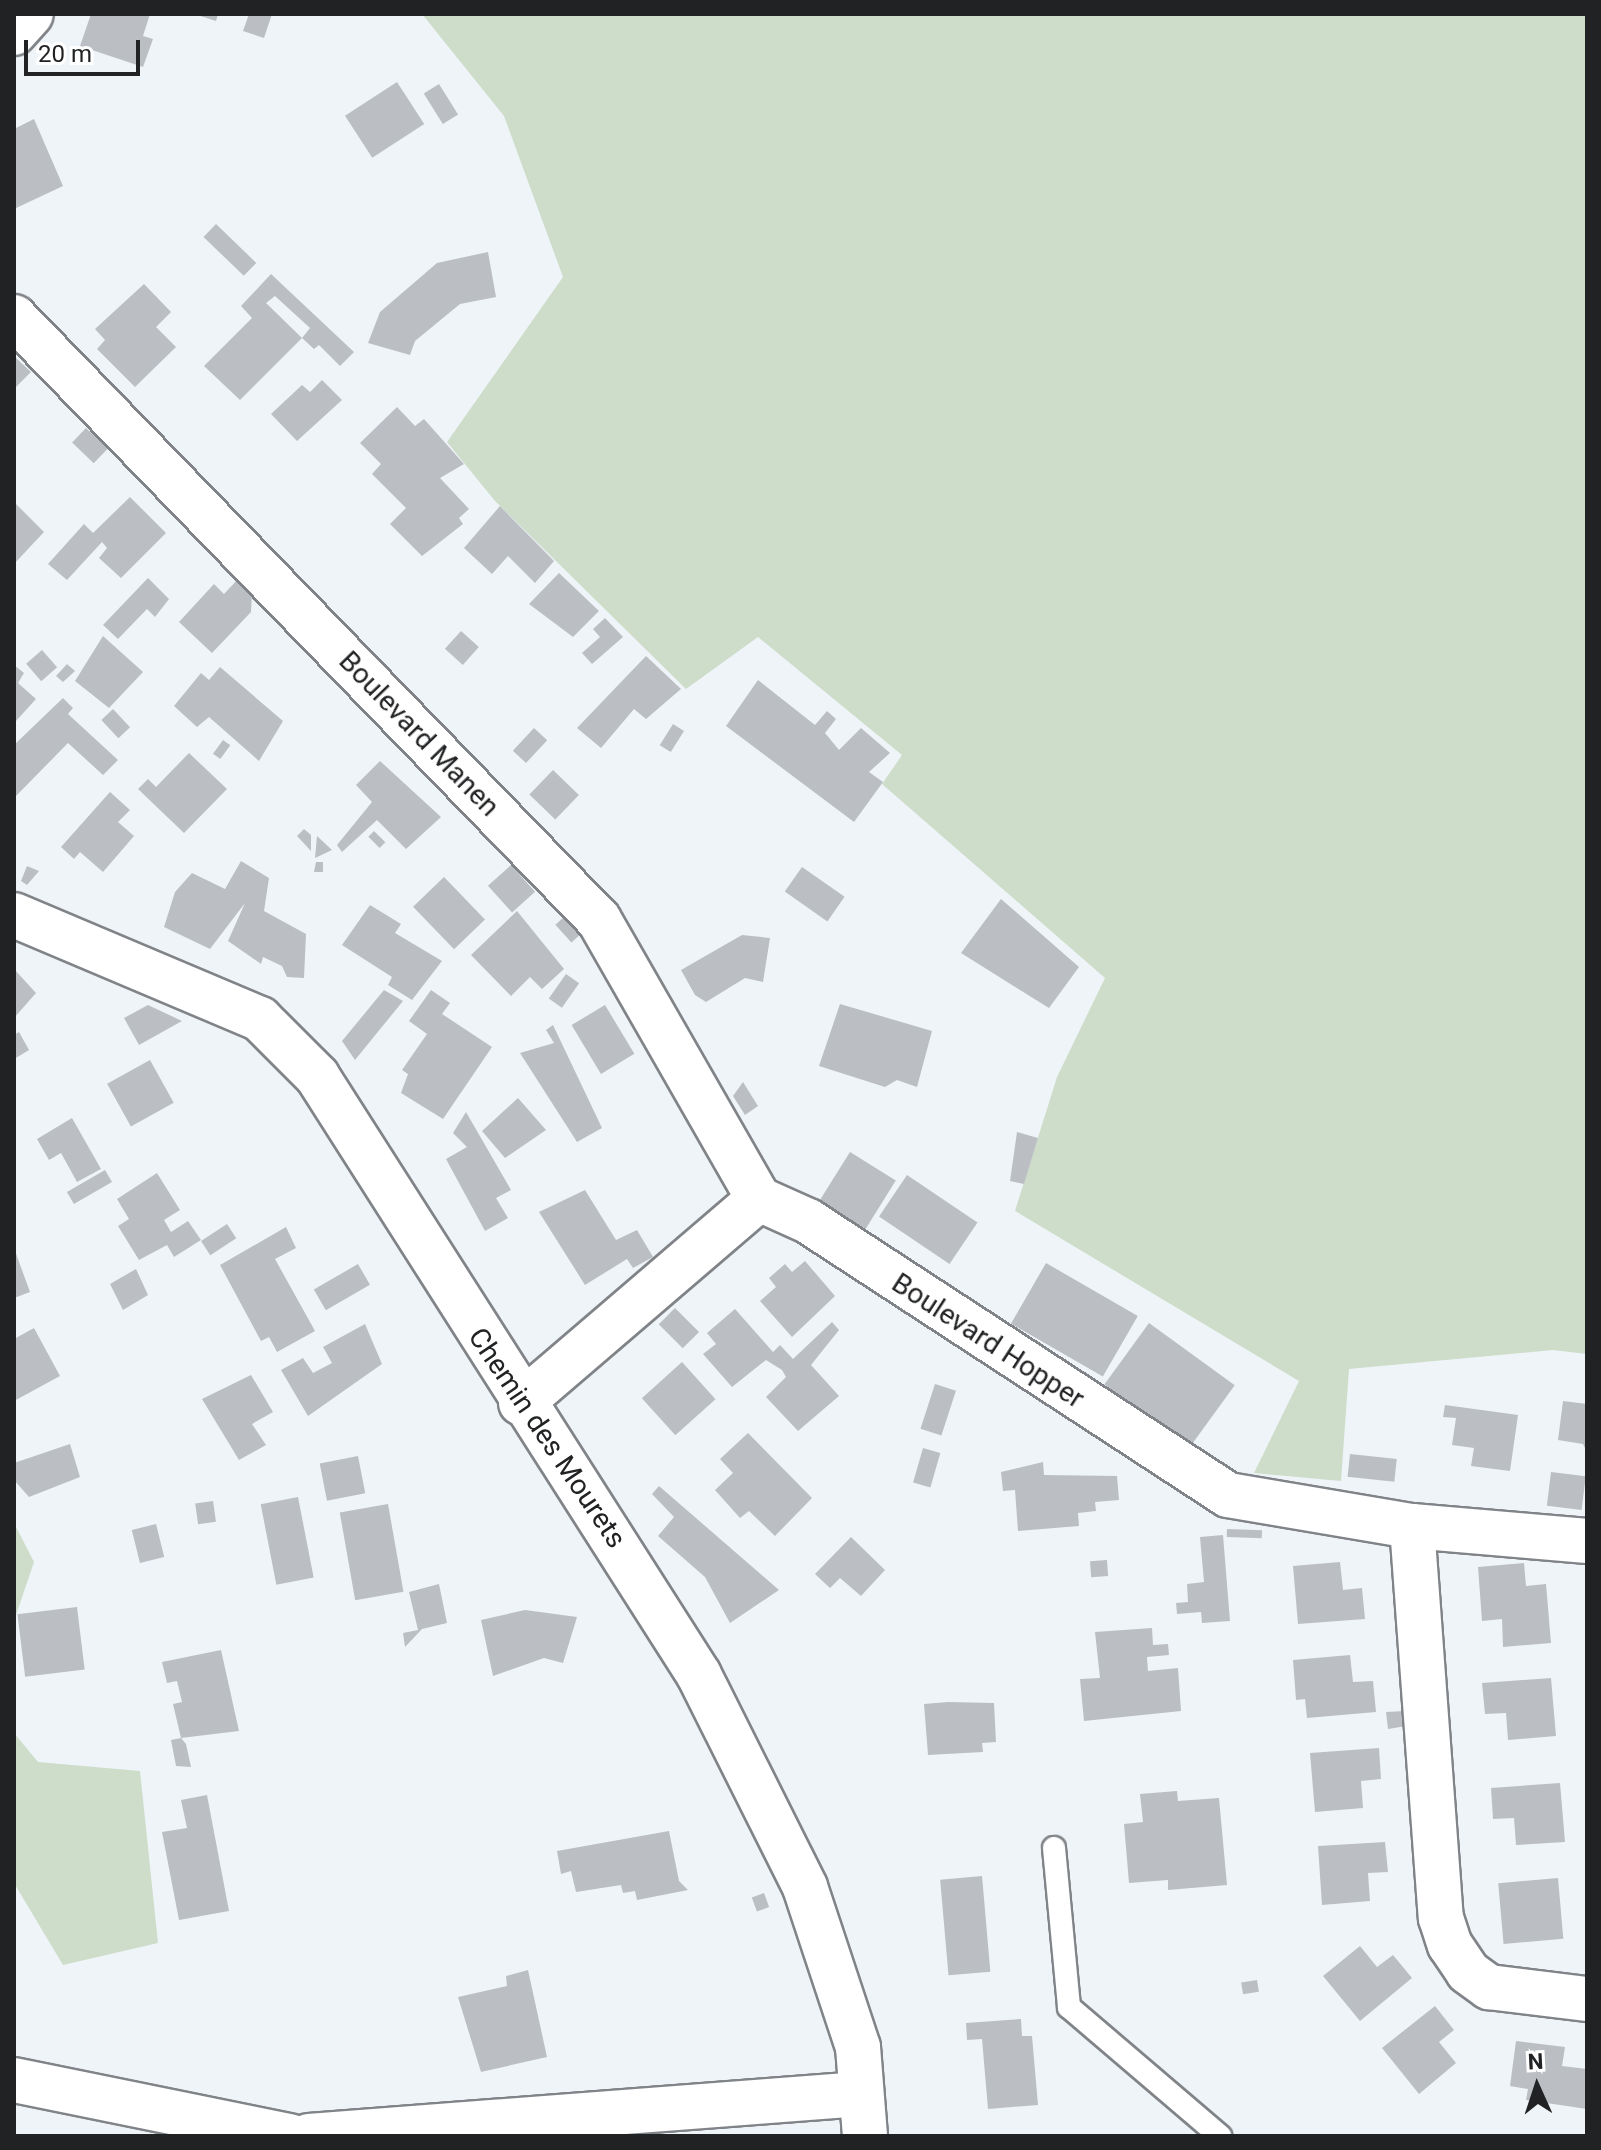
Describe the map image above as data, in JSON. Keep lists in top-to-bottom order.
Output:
{
  "streets": {
    "street": ["Boulevard Manen", "Boulevard Hopper", "Chemin des Mourets"]
  },
  "crossings": [
    ["Boulevard Manen", "Boulevard Hopper"]
  ],
  "scale_bar": "20 m",
  "north": "top"
}
